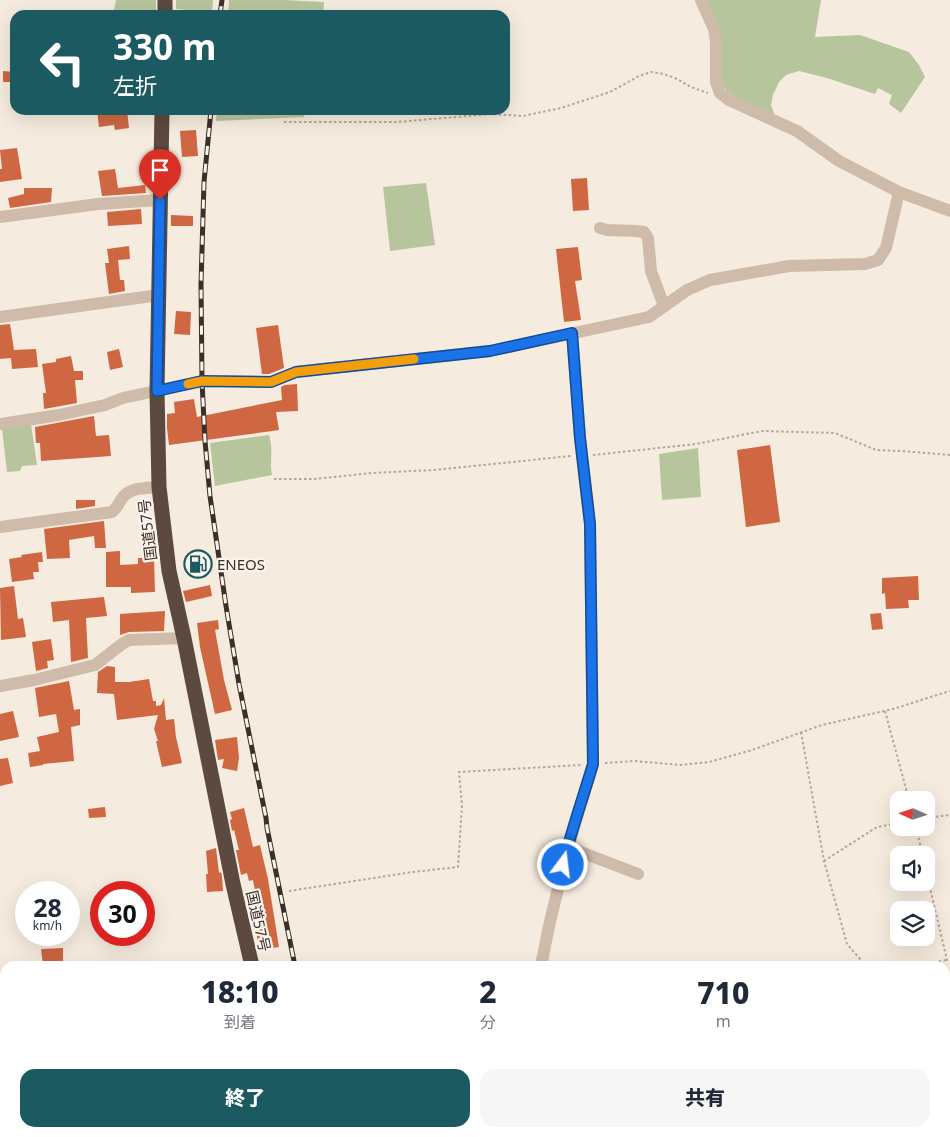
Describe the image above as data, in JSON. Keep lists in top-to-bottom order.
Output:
{
  "streets": {
    "highway": ["国道57号"]
  },
  "places": {
    "fuel station": ["ENEOS"]
  },
  "north": "left",
  "page": {
    "turn": ["330 m", "左折"],
    "speed": "28 km/h",
    "limit": "30",
    "eta": [
      "18:10",
      "到着",
      "2",
      "分",
      "710",
      "m"
    ],
    "buttons": ["終了", "共有"]
  }
}
